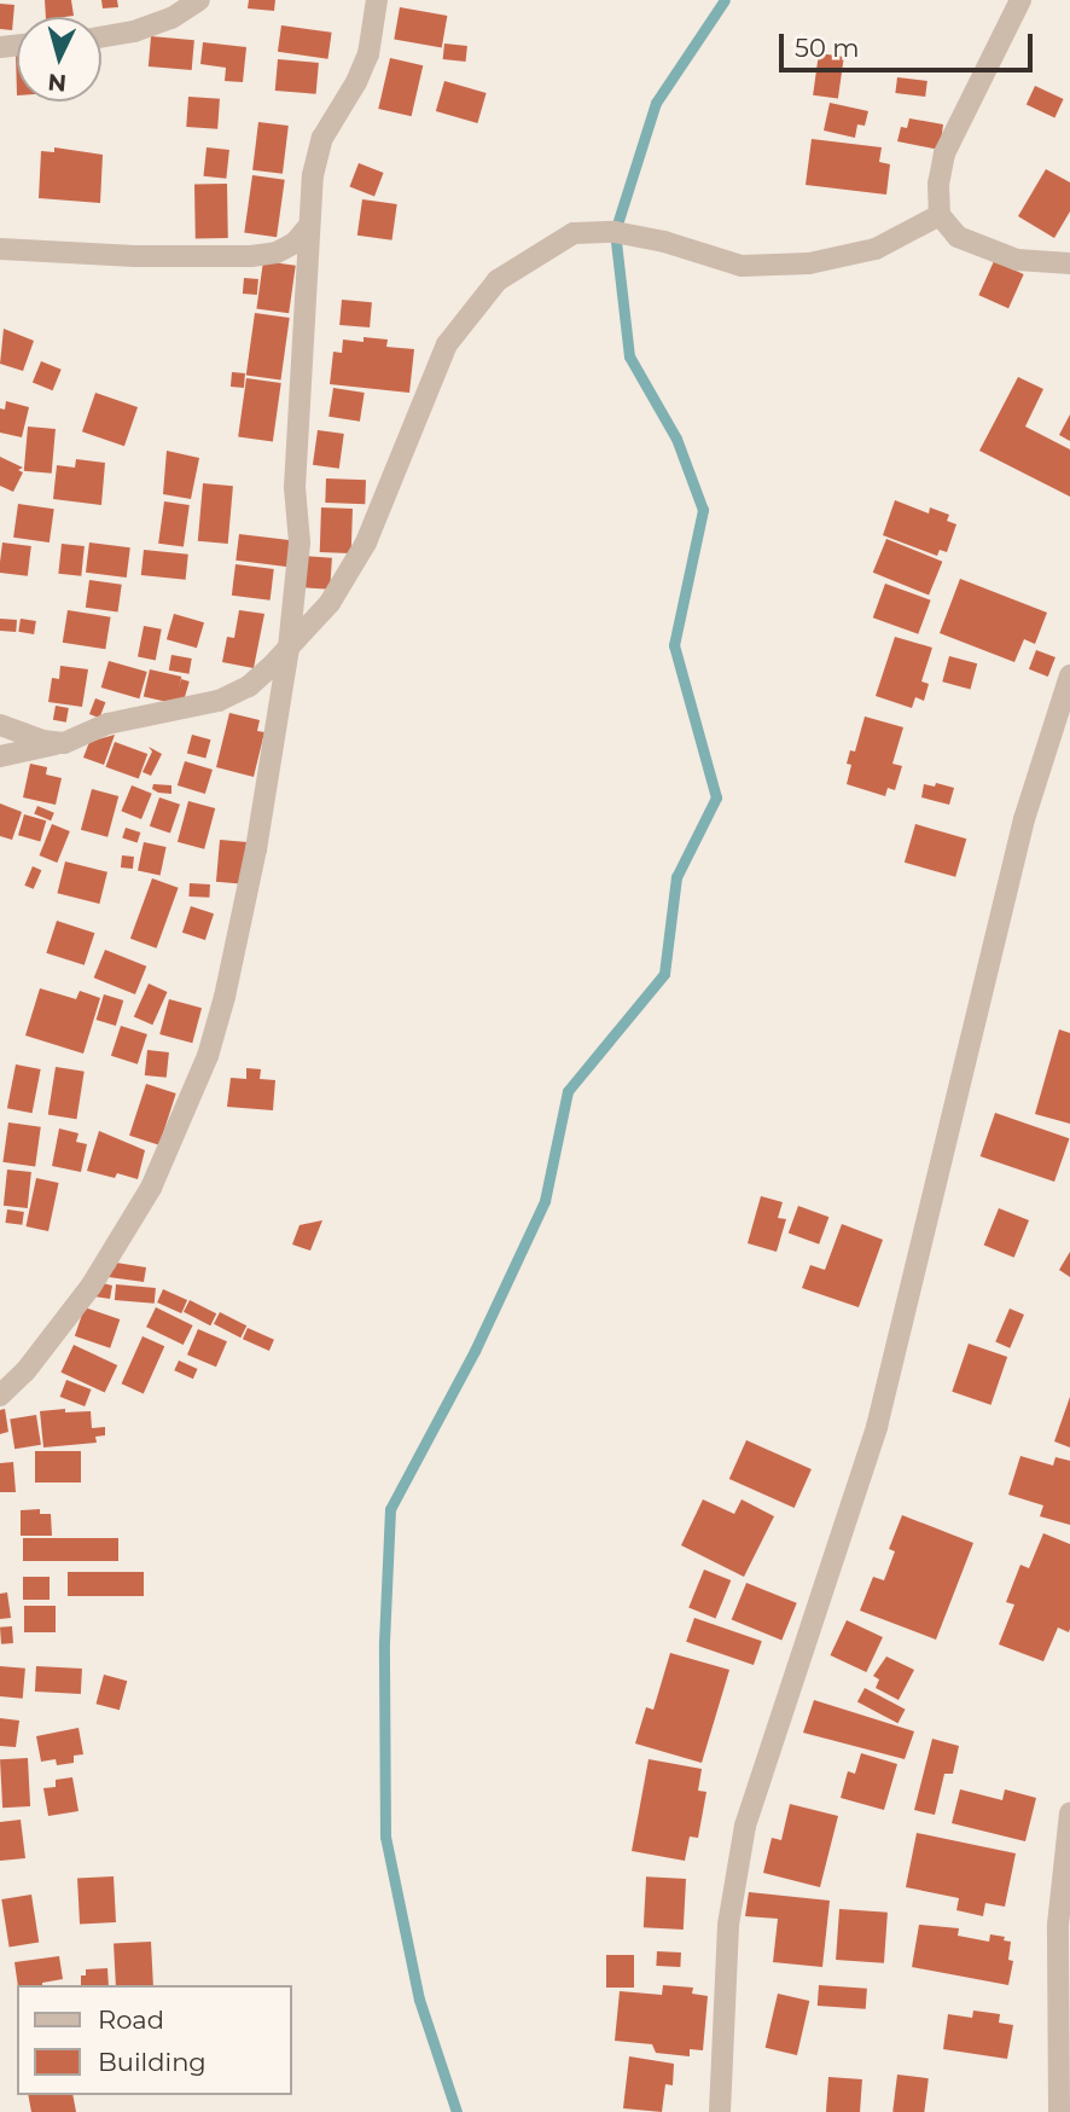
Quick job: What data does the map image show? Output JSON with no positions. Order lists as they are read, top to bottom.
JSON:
{
  "legend": ["Road", "Building"],
  "scale_bar": "50 m",
  "north": "bottom"
}
